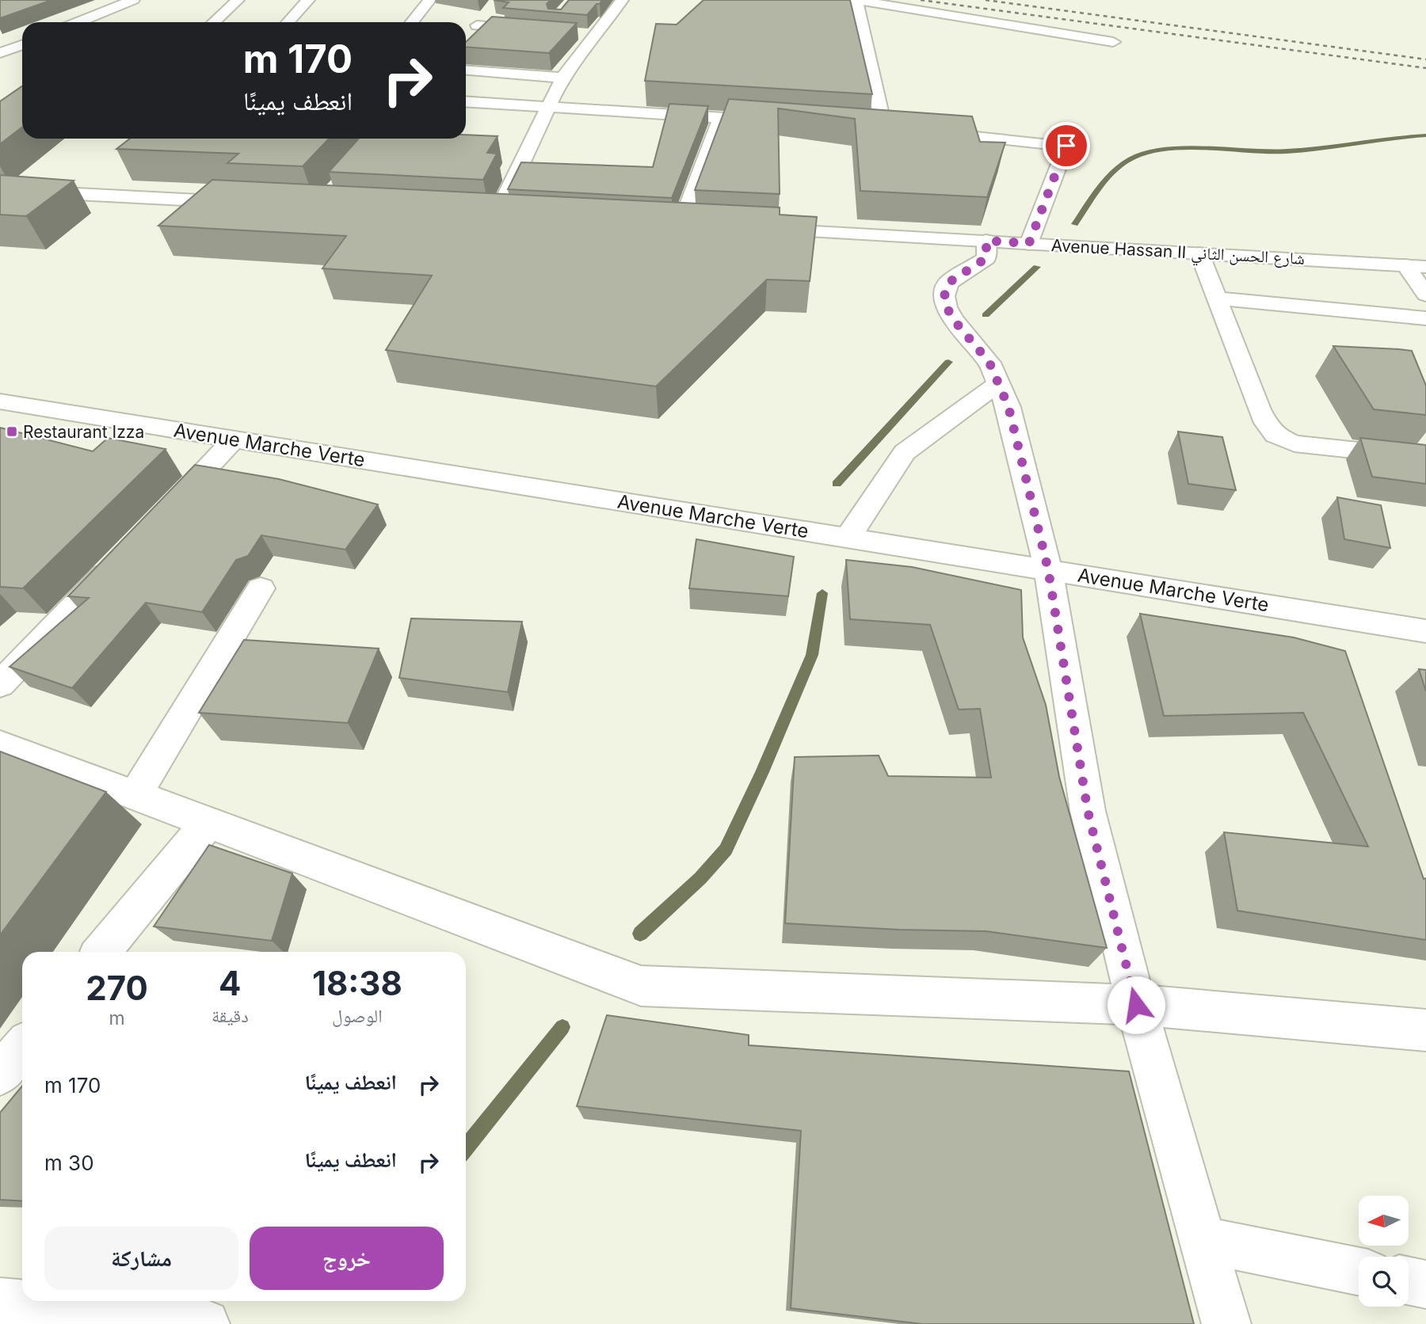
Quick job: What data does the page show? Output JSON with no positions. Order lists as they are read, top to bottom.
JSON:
{
  "streets": {
    "street": ["Avenue Hassan II شارع الحسن الثاني", "Avenue Marche Verte"]
  },
  "places": {
    "transit": ["Restaurant Izza"]
  },
  "north": "left",
  "page": {
    "turn": ["170 m", "انعطف يمينًا"],
    "eta": [
      "18:38",
      "الوصول",
      "4",
      "دقيقة",
      "270",
      "m"
    ],
    "list": [
      {
        "name": "انعطف يمينًا",
        "value": "170 m"
      },
      {
        "name": "انعطف يمينًا",
        "value": "30 m"
      }
    ],
    "buttons": ["خروج", "مشاركة"]
  }
}
